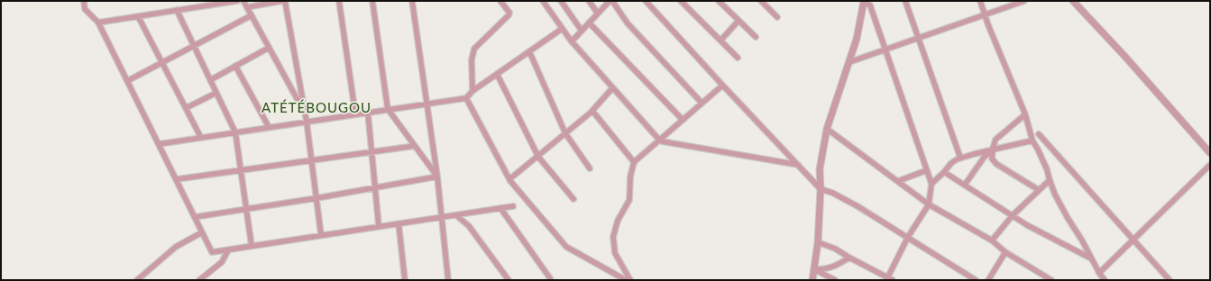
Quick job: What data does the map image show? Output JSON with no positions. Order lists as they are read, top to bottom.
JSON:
{
  "districts": ["ATÉTÉBOUGOU"]
}
